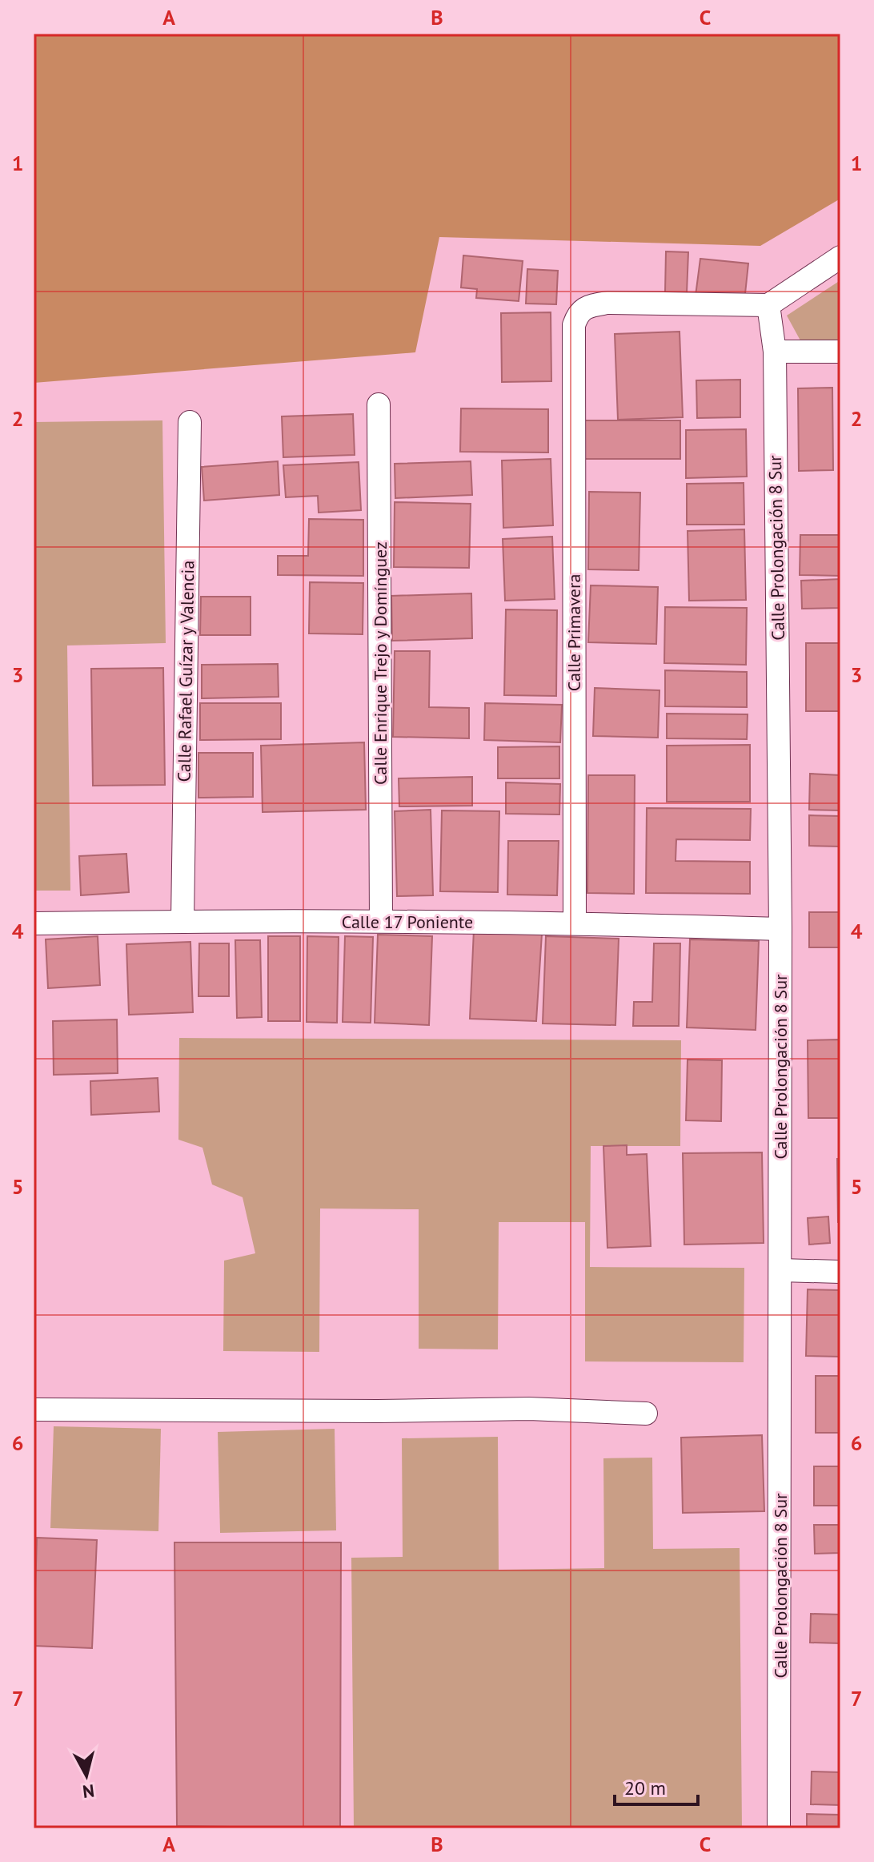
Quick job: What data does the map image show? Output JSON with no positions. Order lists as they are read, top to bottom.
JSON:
{
  "streets": {
    "street": [
      "Calle Prolongación 8 Sur",
      "Calle Primavera",
      "Calle Enrique Trejo y Domínguez",
      "Calle Rafael Guízar y Valencia",
      "Calle 17 Poniente"
    ]
  },
  "crossings": [
    ["Calle Prolongación 8 Sur", "Calle Primavera"],
    ["Calle Prolongación 8 Sur", "Calle 17 Poniente"],
    ["Calle Primavera", "Calle 17 Poniente"],
    ["Calle Enrique Trejo y Domínguez", "Calle 17 Poniente"],
    ["Calle Rafael Guízar y Valencia", "Calle 17 Poniente"]
  ],
  "scale_bar": "20 m",
  "north": "bottom",
  "grid": {
    "columns": ["A", "B", "C"],
    "rows": [
      "1",
      "2",
      "3",
      "4",
      "5",
      "6",
      "7"
    ]
  }
}
